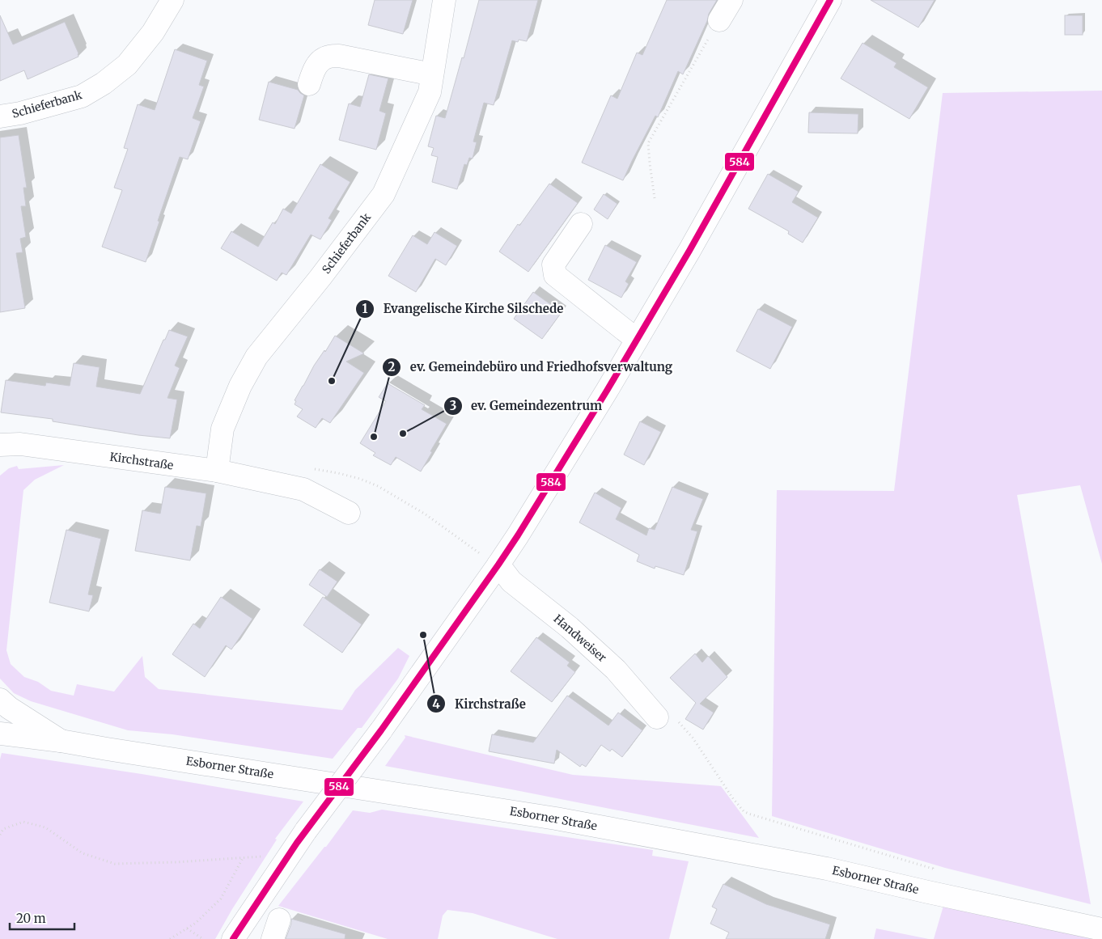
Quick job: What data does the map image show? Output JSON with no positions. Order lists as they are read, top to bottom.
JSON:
{
  "streets": {
    "main road": [
      "Schieferbank",
      "Kirchstraße",
      "Handweiser",
      "Esborner Straße"
    ]
  },
  "crossings": [
    ["Schieferbank", "Kirchstraße"]
  ],
  "places": [
    "Evangelische Kirche Silschede",
    "ev. Gemeindezentrum",
    "ev. Gemeindebüro und Friedhofsverwaltung",
    "Kirchstraße"
  ],
  "lines": ["transit line 584"],
  "scale_bar": "20 m"
}
